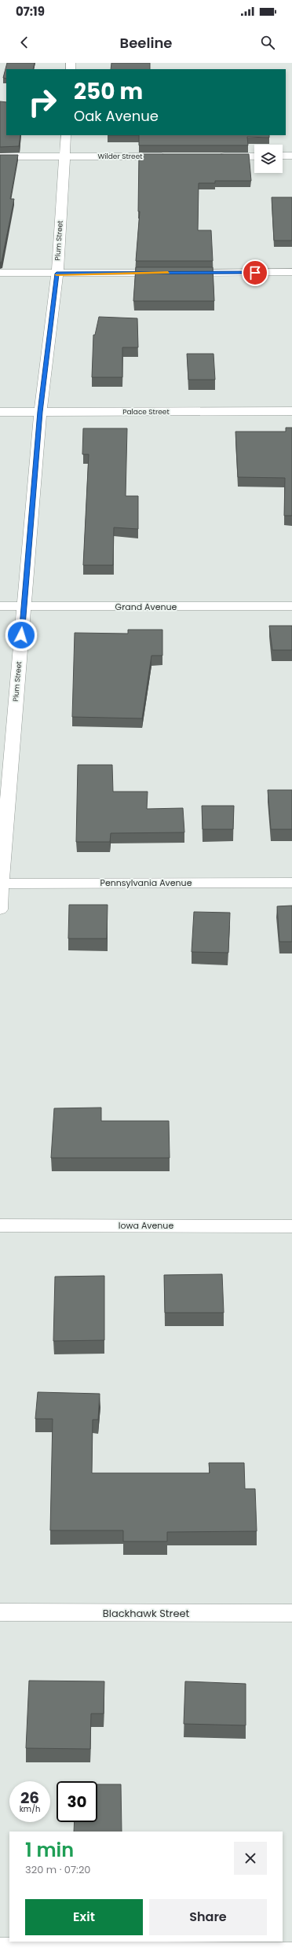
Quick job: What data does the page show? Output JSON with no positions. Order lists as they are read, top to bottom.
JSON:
{
  "streets": {
    "street": [
      "Wilder Street",
      "Plum Street",
      "Palace Street",
      "Grand Avenue",
      "Pennsylvania Avenue",
      "Iowa Avenue",
      "Blackhawk Street"
    ]
  },
  "crossings": [
    ["Wilder Street", "Plum Street"],
    ["Plum Street", "Palace Street"],
    ["Plum Street", "Grand Avenue"],
    ["Plum Street", "Pennsylvania Avenue"]
  ],
  "page": {
    "status": "07:19",
    "header": "Beeline",
    "turn": ["250 m", "Oak Avenue"],
    "speed": "26 km/h",
    "limit": "30",
    "heading": ["1 min", "320 m · 07:20"],
    "buttons": ["Exit", "Share"]
  }
}
